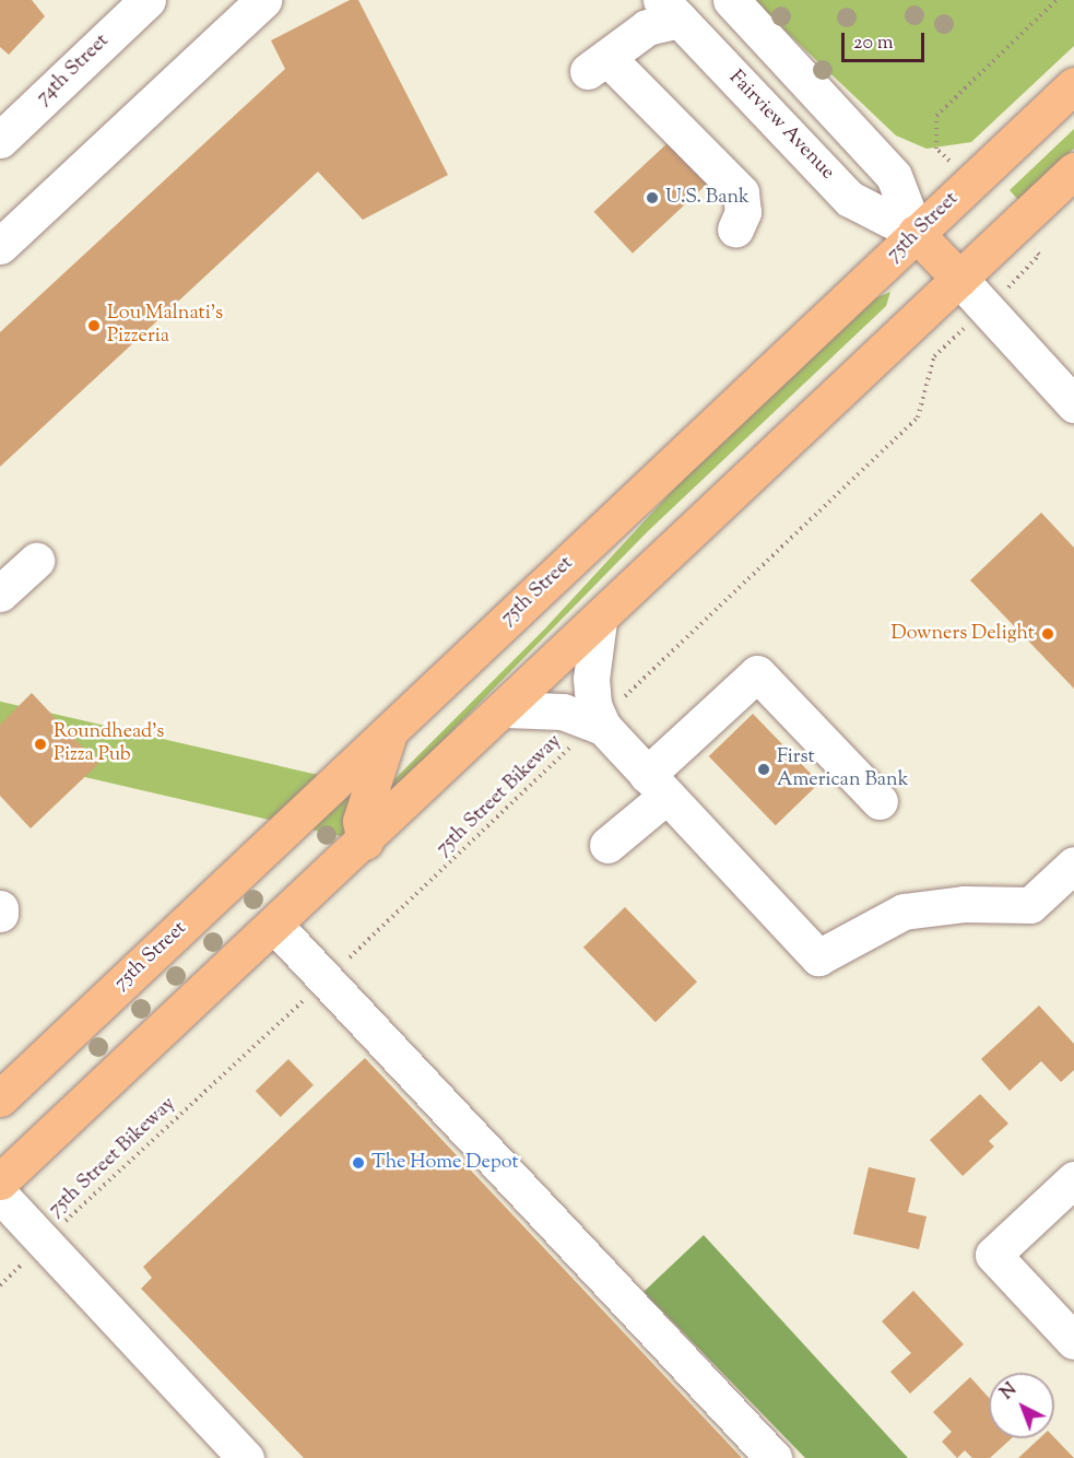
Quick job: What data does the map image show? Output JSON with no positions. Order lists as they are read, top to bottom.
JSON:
{
  "streets": {
    "main road": ["Fairview Avenue", "75th Street"],
    "street": ["74th Street"],
    "path": ["75th Street Bikeway"]
  },
  "crossings": [
    ["Fairview Avenue", "75th Street"],
    ["Fairview Avenue", "75th Street Bikeway"]
  ],
  "places": [
    "U.S. Bank",
    "Lou Malnati's Pizzeria",
    "Downers Delight",
    "Roundhead's Pizza Pub",
    "First American Bank",
    "The Home Depot"
  ],
  "scale_bar": "20 m",
  "north": "top left"
}
